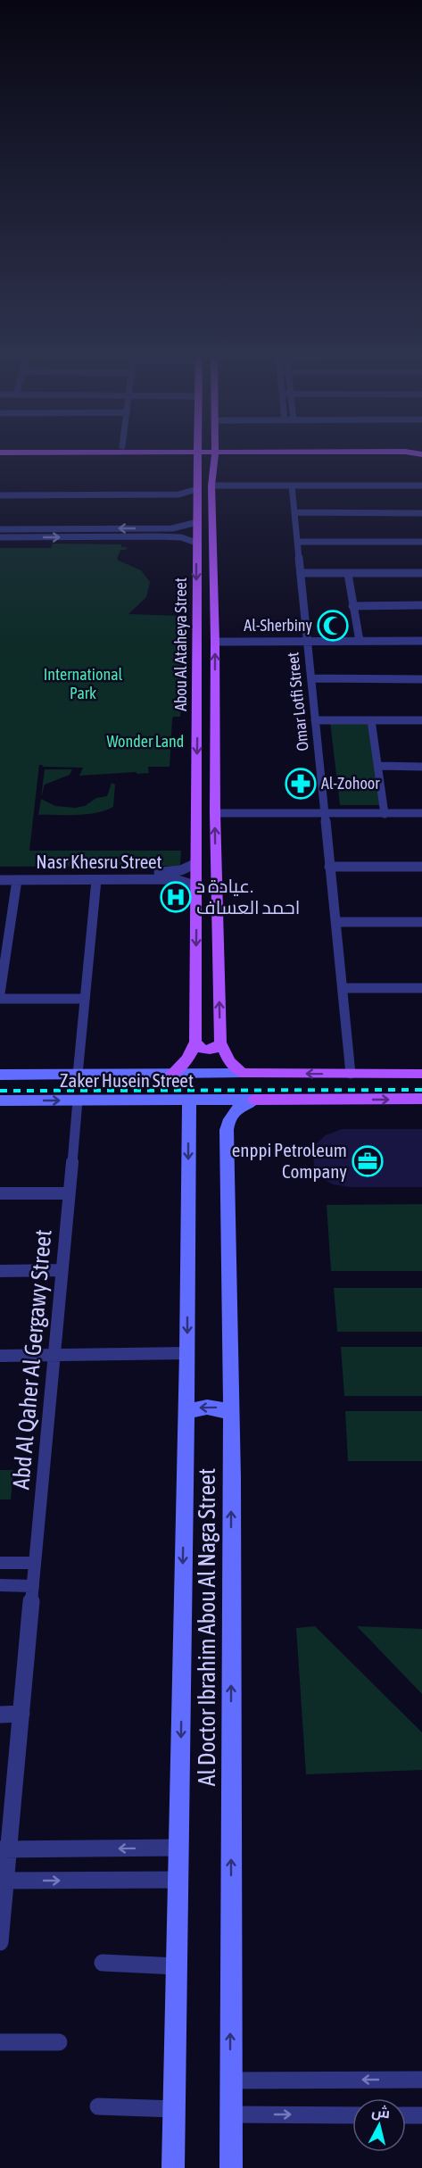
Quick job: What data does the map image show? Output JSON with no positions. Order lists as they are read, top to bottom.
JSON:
{
  "streets": {
    "main road": ["Abou Al Ataheya Street", "Zaker Husein Street", "Al Doctor Ibrahim Abou Al Naga Street"],
    "street": ["Omar Lotfi Street", "Nasr Khesru Street", "Abd Al Qaher Al Gergawy Street"]
  },
  "crossings": [
    ["Abou Al Ataheya Street", "Nasr Khesru Street"],
    ["Abou Al Ataheya Street", "Zaker Husein Street"],
    ["Zaker Husein Street", "Abd Al Qaher Al Gergawy Street"],
    ["Zaker Husein Street", "Al Doctor Ibrahim Abou Al Naga Street"]
  ],
  "parks": ["International Park", "Wonder Land"],
  "places": {
    "mosque": ["Al-Sherbiny"],
    "pharmacy": ["Al-Zohoor"],
    "hospital": ["عيادة د. احمد العساف"],
    "office": ["enppi Petroleum Company"]
  },
  "north": "top"
}
